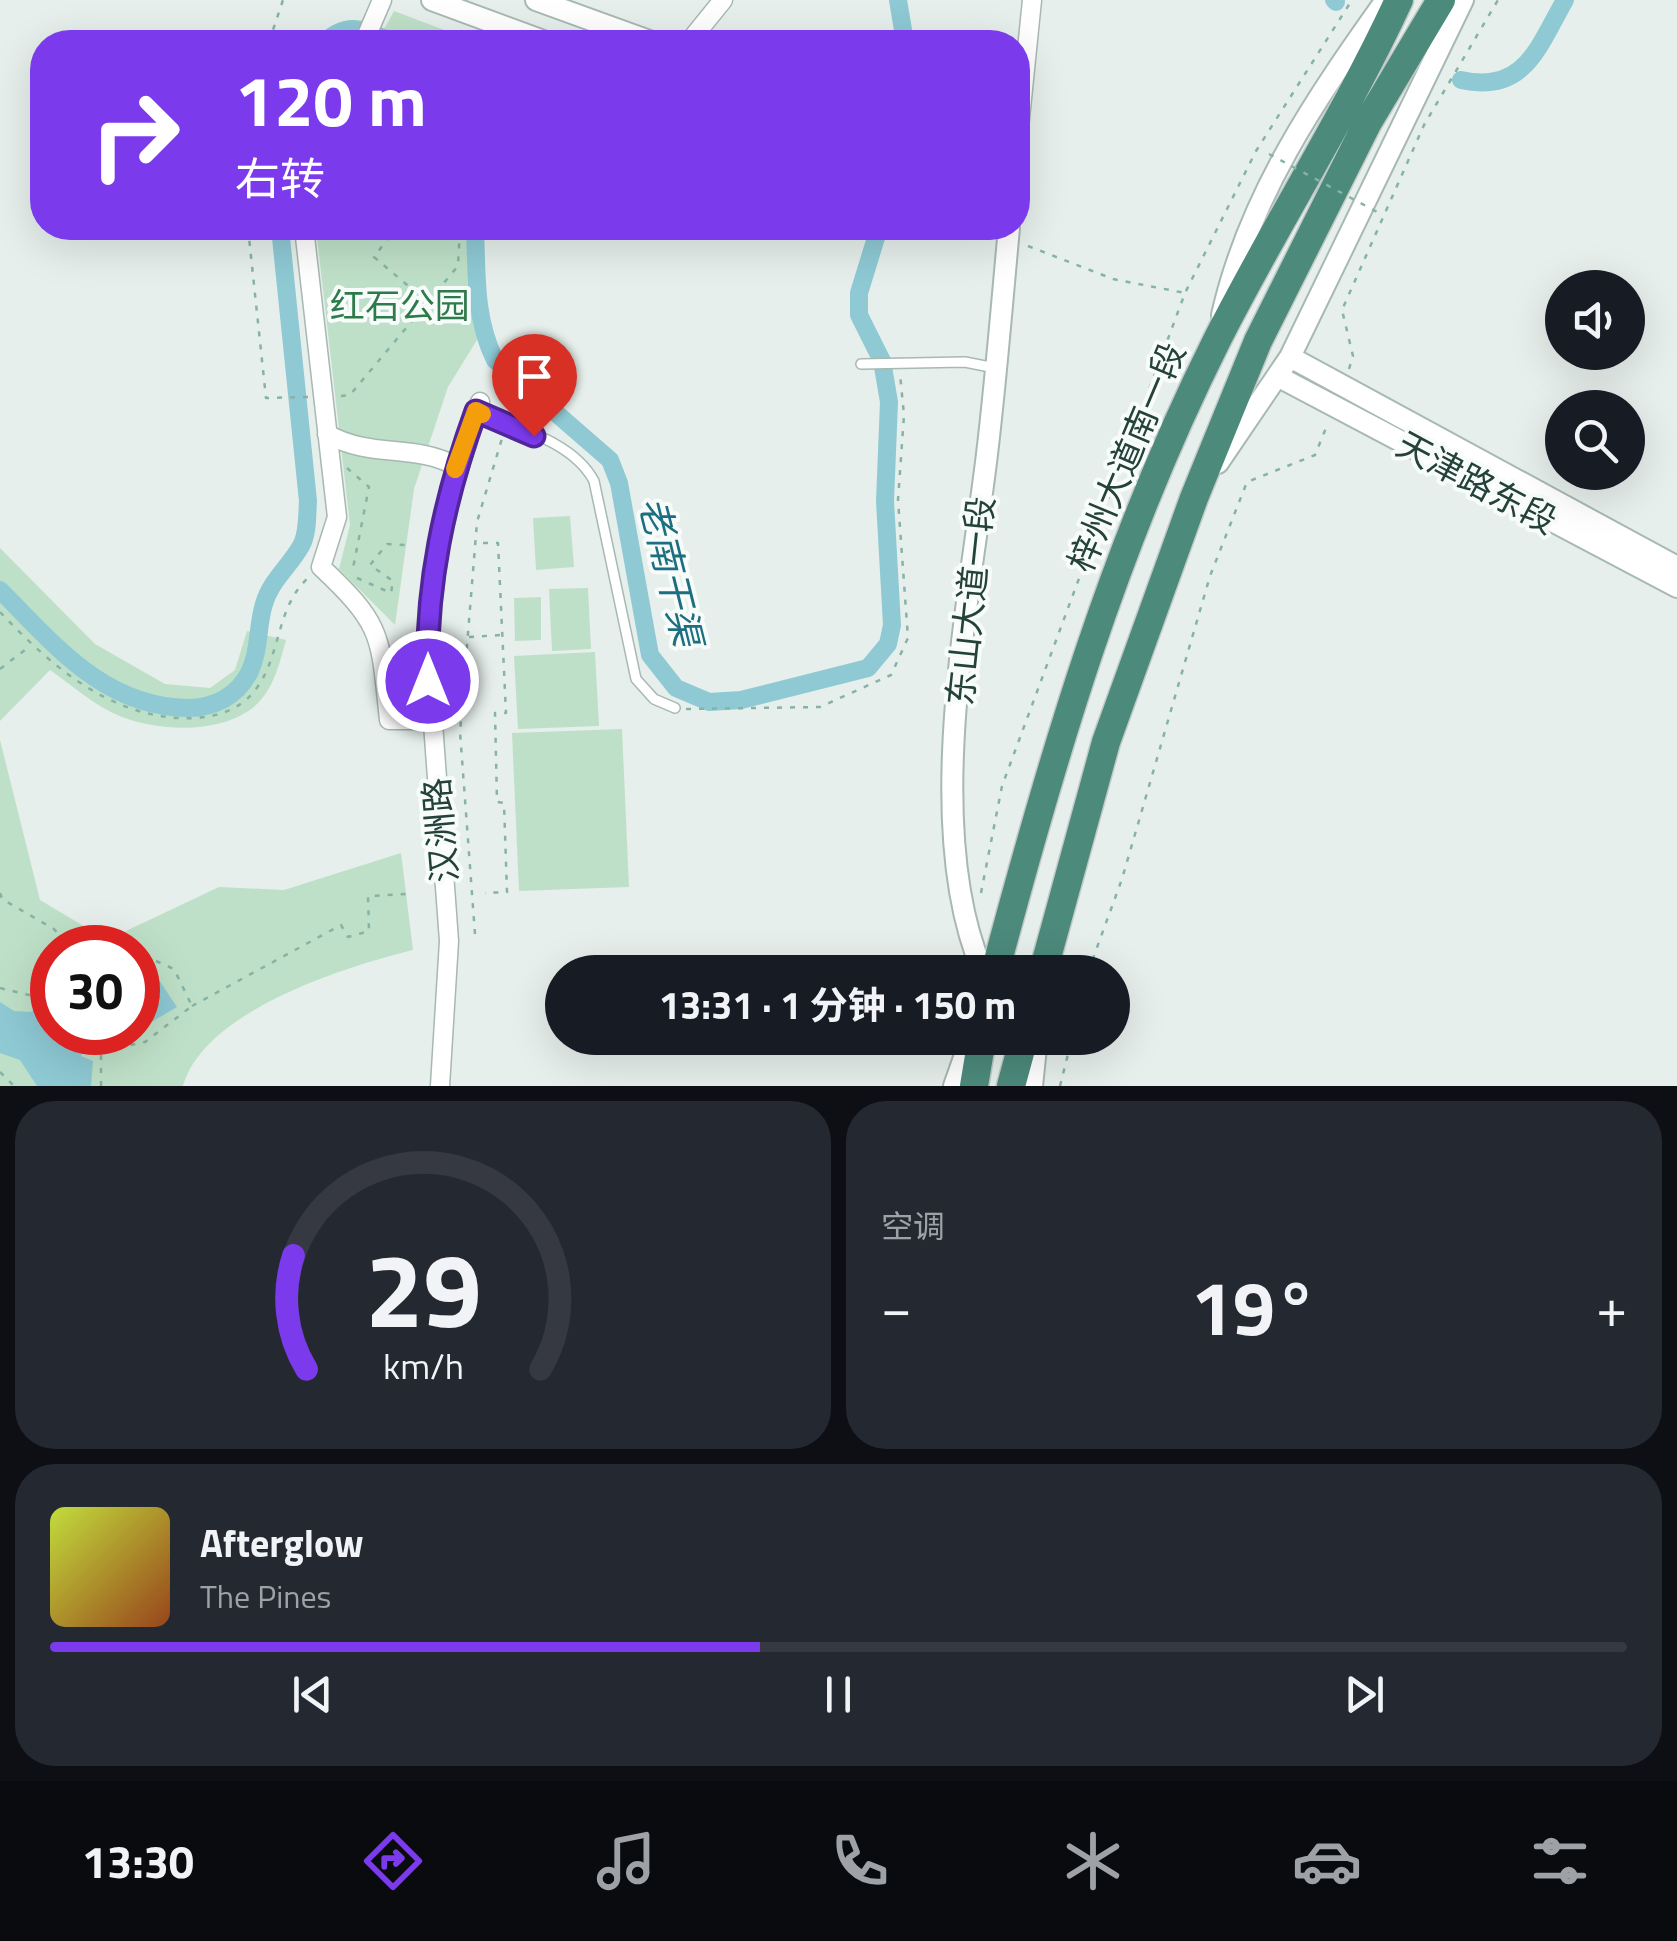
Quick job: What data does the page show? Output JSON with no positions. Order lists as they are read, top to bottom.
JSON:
{
  "streets": {
    "highway": ["梓州大道南一段"],
    "street": ["天津路东段", "东山大道一段", "汉洲路"]
  },
  "water": ["老南干渠"],
  "parks": ["红石公园"],
  "page": {
    "turn": ["120 m", "右转"],
    "limit": "30",
    "trip": "13:31 · 1 分钟 · 150 m",
    "tile": "空调",
    "heat": ["−", "19°", "+"],
    "song": ["Afterglow", "The Pines"],
    "tabs": "13:30",
    "gauge": ["29", "km/h"]
  }
}
